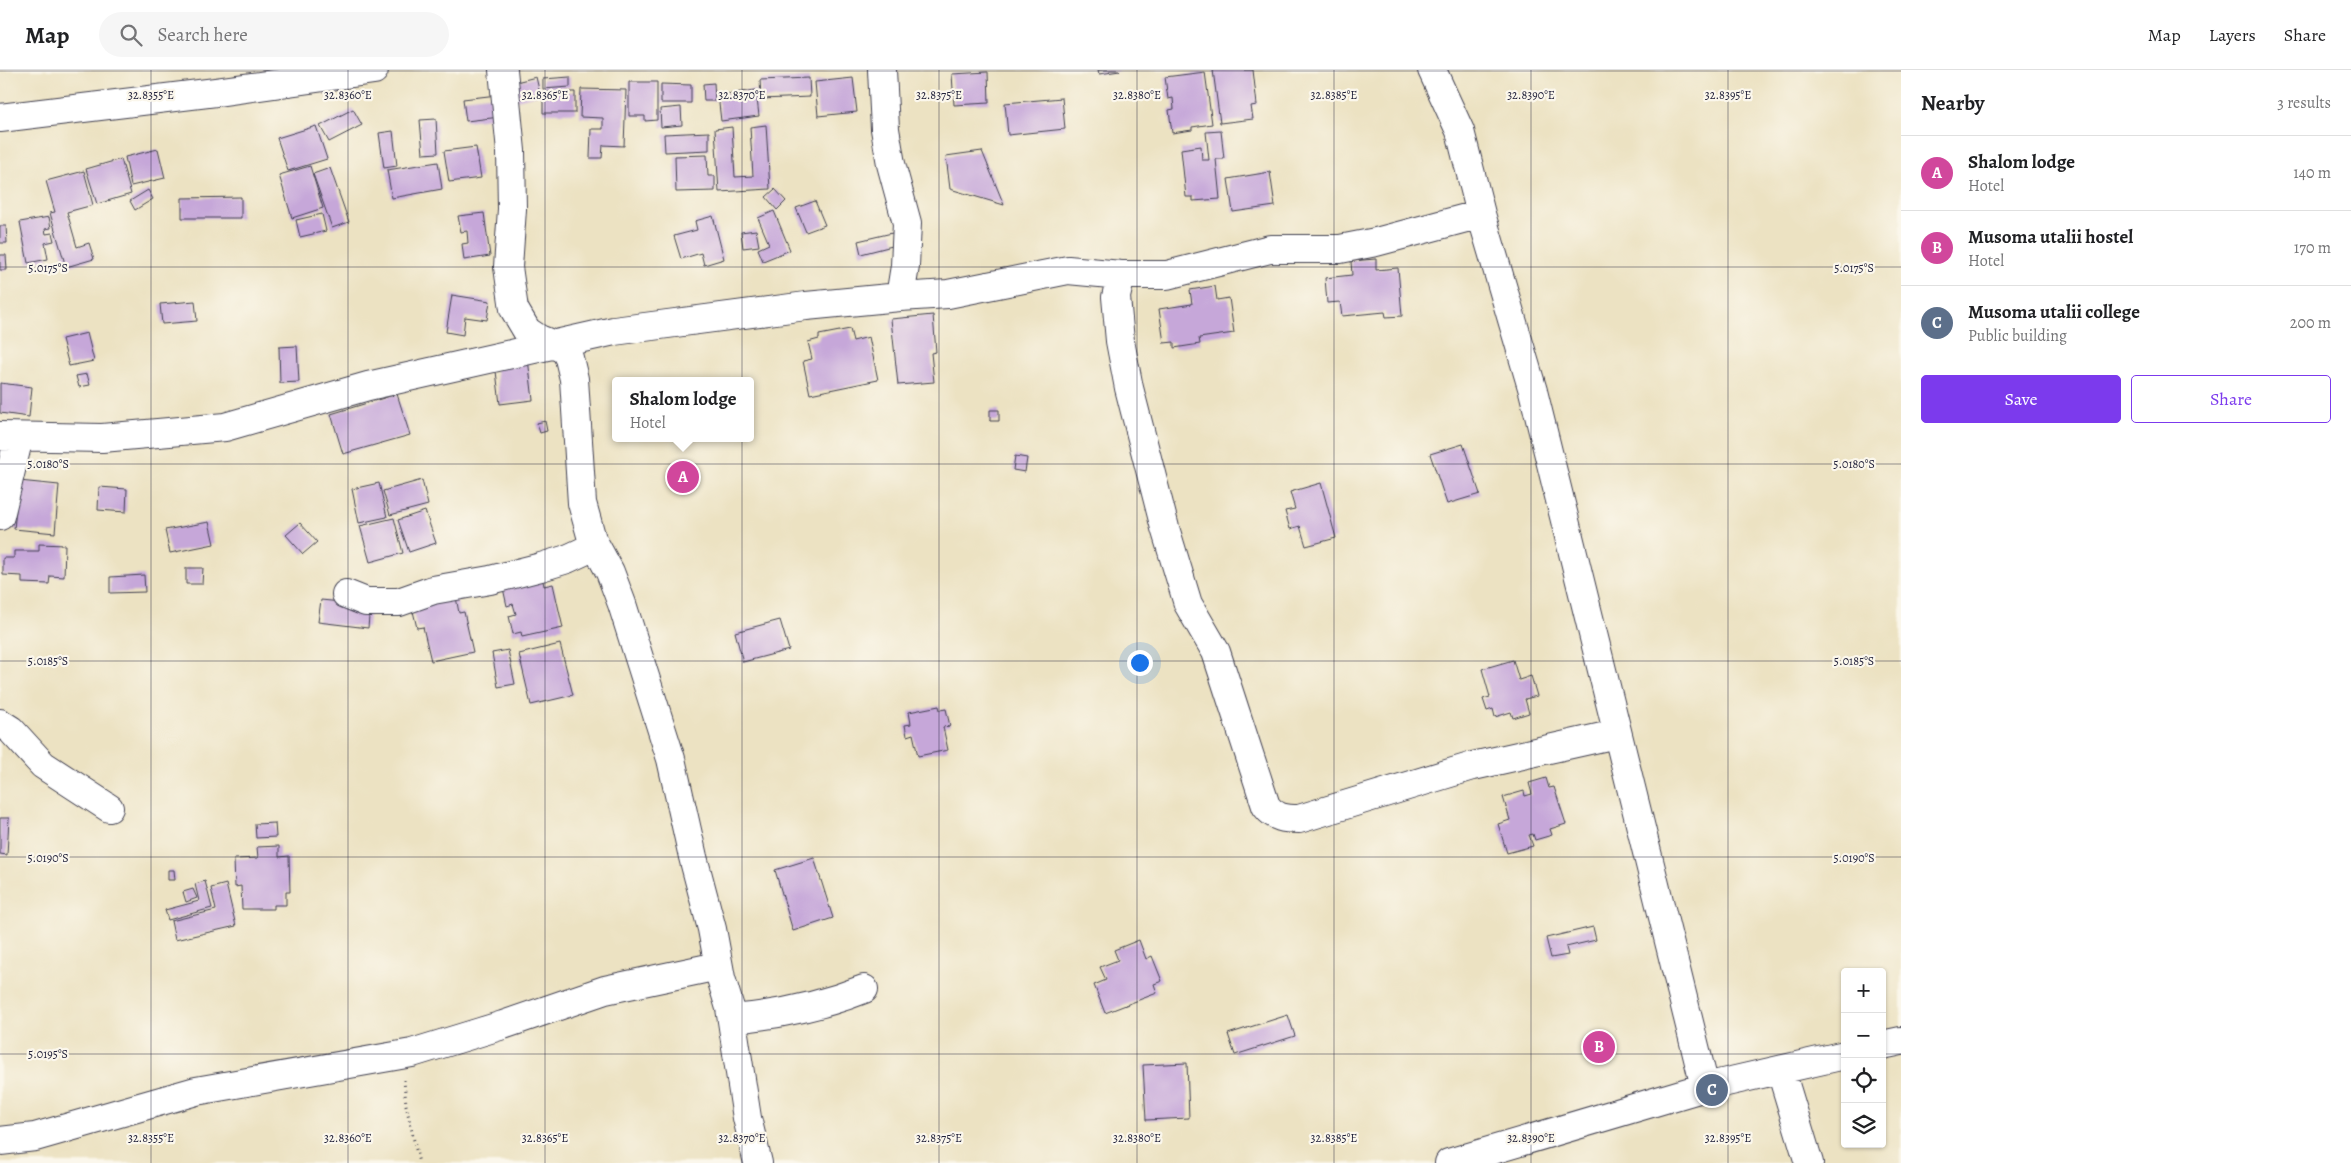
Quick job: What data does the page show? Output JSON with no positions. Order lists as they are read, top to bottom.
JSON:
{
  "page": {
    "header": "Map",
    "search": "Search here",
    "nav": ["Map", "Layers", "Share"],
    "heading": ["Nearby", "3 results"],
    "list": [
      {
        "mark": "A",
        "name": "Shalom lodge",
        "note": "Hotel",
        "value": "140 m"
      },
      {
        "mark": "B",
        "name": "Musoma utalii hostel",
        "note": "Hotel",
        "value": "170 m"
      },
      {
        "mark": "C",
        "name": "Musoma utalii college",
        "note": "Public building",
        "value": "200 m"
      }
    ],
    "buttons": ["Save", "Share"],
    "popup": ["Shalom lodge", "Hotel"],
    "pins": ["A", "B", "C"],
    "map_buttons": ["+", "−"]
  },
  "coordinates": [
    "32.8355°E",
    "32.8360°E",
    "32.8365°E",
    "32.8370°E",
    "32.8375°E",
    "32.8380°E",
    "32.8385°E",
    "32.8390°E",
    "32.8395°E",
    "5.0175°S",
    "5.0180°S",
    "5.0185°S",
    "5.0190°S",
    "5.0195°S"
  ]
}
